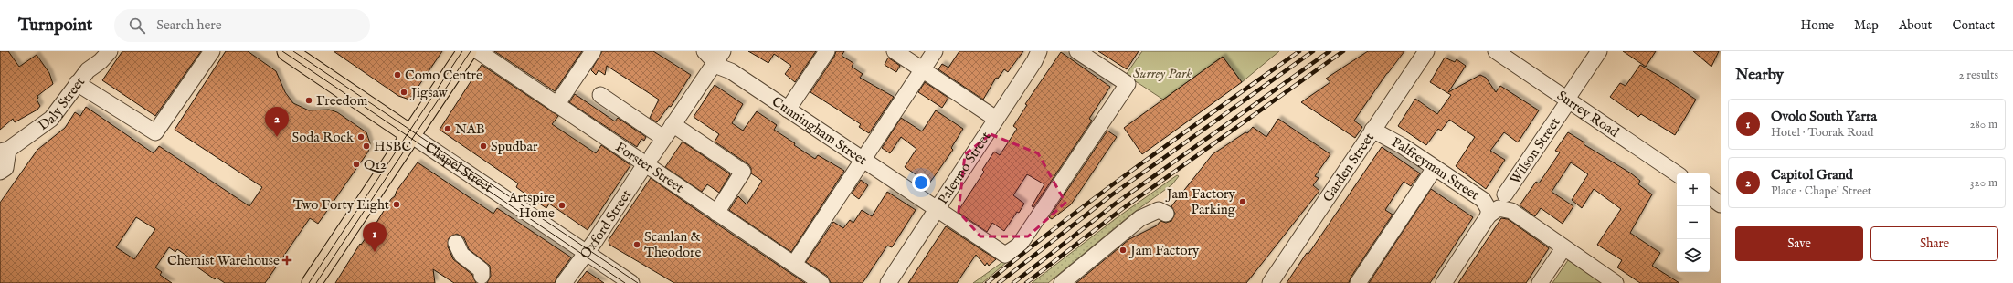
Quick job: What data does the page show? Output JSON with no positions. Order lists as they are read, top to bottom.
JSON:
{
  "streets": {
    "main road": ["Chapel Street"],
    "street": [
      "Daly Street",
      "Surrey Road",
      "Cunningham Street",
      "Wilson Street",
      "Palermo Street",
      "Garden Street",
      "Forster Street",
      "Palfreyman Street",
      "Oxford Street"
    ]
  },
  "crossings": [
    ["Surrey Road", "Wilson Street"],
    ["Cunningham Street", "Palermo Street"],
    ["Cunningham Street", "Oxford Street"],
    ["Chapel Street", "Oxford Street"],
    ["Garden Street", "Palfreyman Street"],
    ["Forster Street", "Oxford Street"]
  ],
  "parks": ["Surrey Park"],
  "places": {
    "other": [
      "Como Centre",
      "Jigsaw",
      "Freedom",
      "NAB",
      "Soda Rock",
      "HSBC",
      "Spudbar",
      "Q12",
      "Jam Factory Parking",
      "Two Forty Eight",
      "Artspire Home",
      "Scanlan & Theodore",
      "Jam Factory"
    ],
    "health": ["Chemist Warehouse"]
  },
  "page": {
    "header": "Turnpoint",
    "search": "Search here",
    "nav": [
      "Home",
      "Map",
      "About",
      "Contact"
    ],
    "heading": ["Nearby", "2 results"],
    "list": [
      {
        "mark": "1",
        "name": "Ovolo South Yarra",
        "note": "Hotel · Toorak Road",
        "value": "280 m"
      },
      {
        "mark": "2",
        "name": "Capitol Grand",
        "note": "Place · Chapel Street",
        "value": "320 m"
      }
    ],
    "pins": ["2", "1"],
    "map_buttons": ["+", "−"],
    "buttons": ["Save", "Share"]
  }
}
